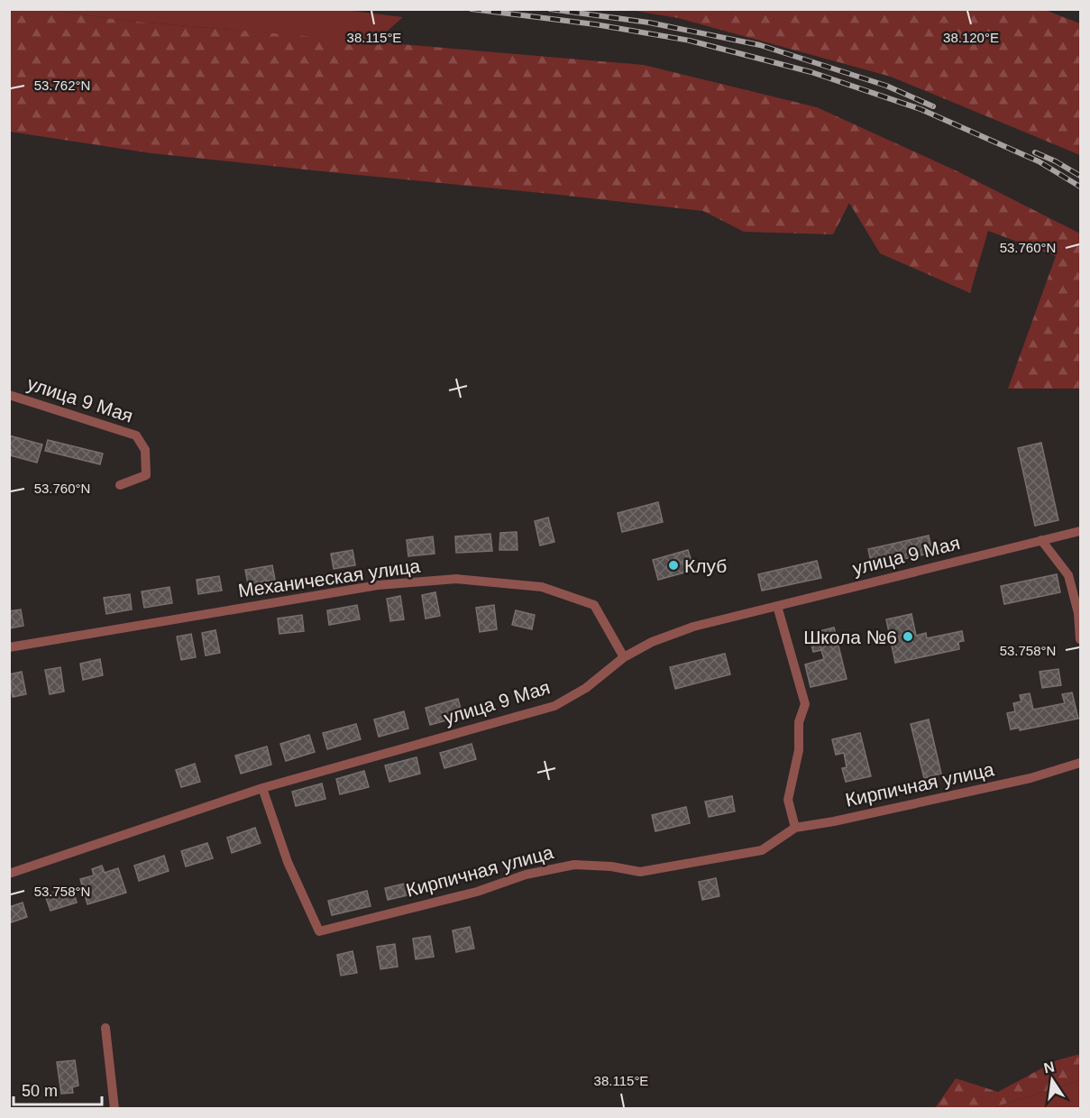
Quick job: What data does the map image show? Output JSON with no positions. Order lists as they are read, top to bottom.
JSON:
{
  "streets": {
    "street": ["улица 9 Мая", "Механическая улица", "Кирпичная улица"]
  },
  "crossings": [
    ["улица 9 Мая", "Механическая улица"],
    ["улица 9 Мая", "Кирпичная улица"]
  ],
  "places": ["Клуб", "Школа №6"],
  "scale_bar": "50 m",
  "north": "top",
  "coordinates": [
    "38.115°E",
    "38.120°E",
    "53.762°N",
    "53.760°N",
    "53.758°N"
  ]
}
